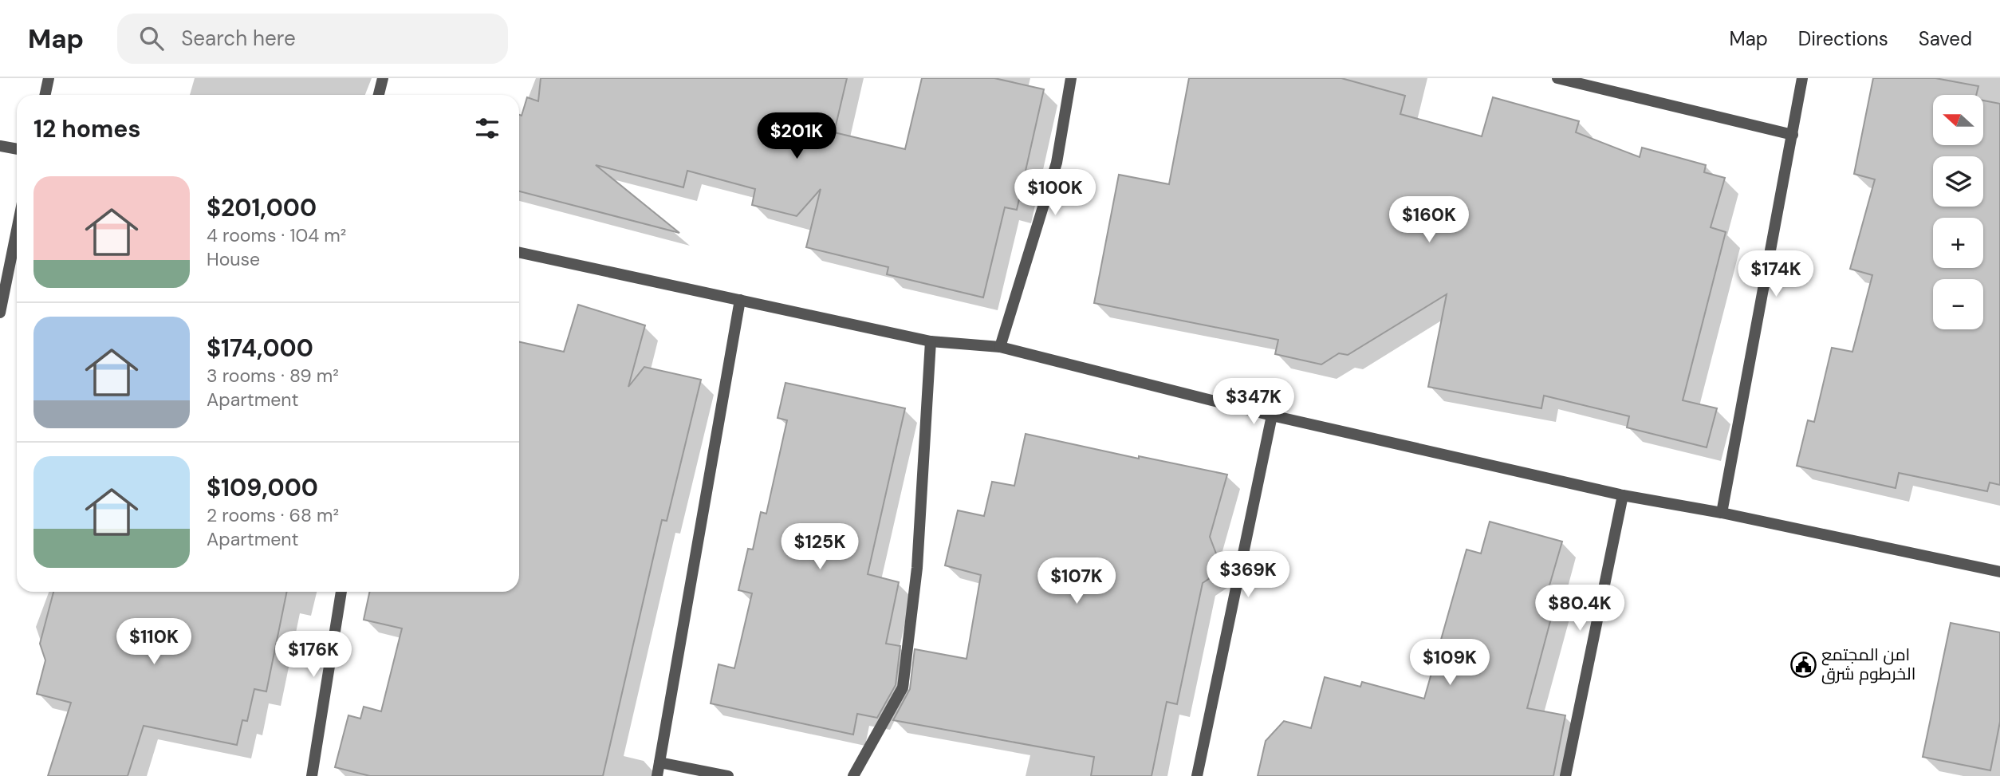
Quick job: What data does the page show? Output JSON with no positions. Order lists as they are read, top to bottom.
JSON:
{
  "places": {
    "public building": ["امن المجتمع الخرطوم شرق"]
  },
  "north": "left",
  "page": {
    "header": "Map",
    "search": "Search here",
    "nav": ["Map", "Directions", "Saved"],
    "map_buttons": ["+", "−"],
    "heading": "12 homes",
    "price": [
      "$201K",
      "$100K",
      "$160K",
      "$174K",
      "$347K",
      "$125K",
      "$369K",
      "$107K",
      "$80.4K",
      "$110K",
      "$176K",
      "$109K"
    ],
    "list": [
      {
        "name": "$201,000",
        "note": "4 rooms · 104 m² · House"
      },
      {
        "name": "$174,000",
        "note": "3 rooms · 89 m² · Apartment"
      },
      {
        "name": "$109,000",
        "note": "2 rooms · 68 m² · Apartment"
      }
    ]
  }
}
